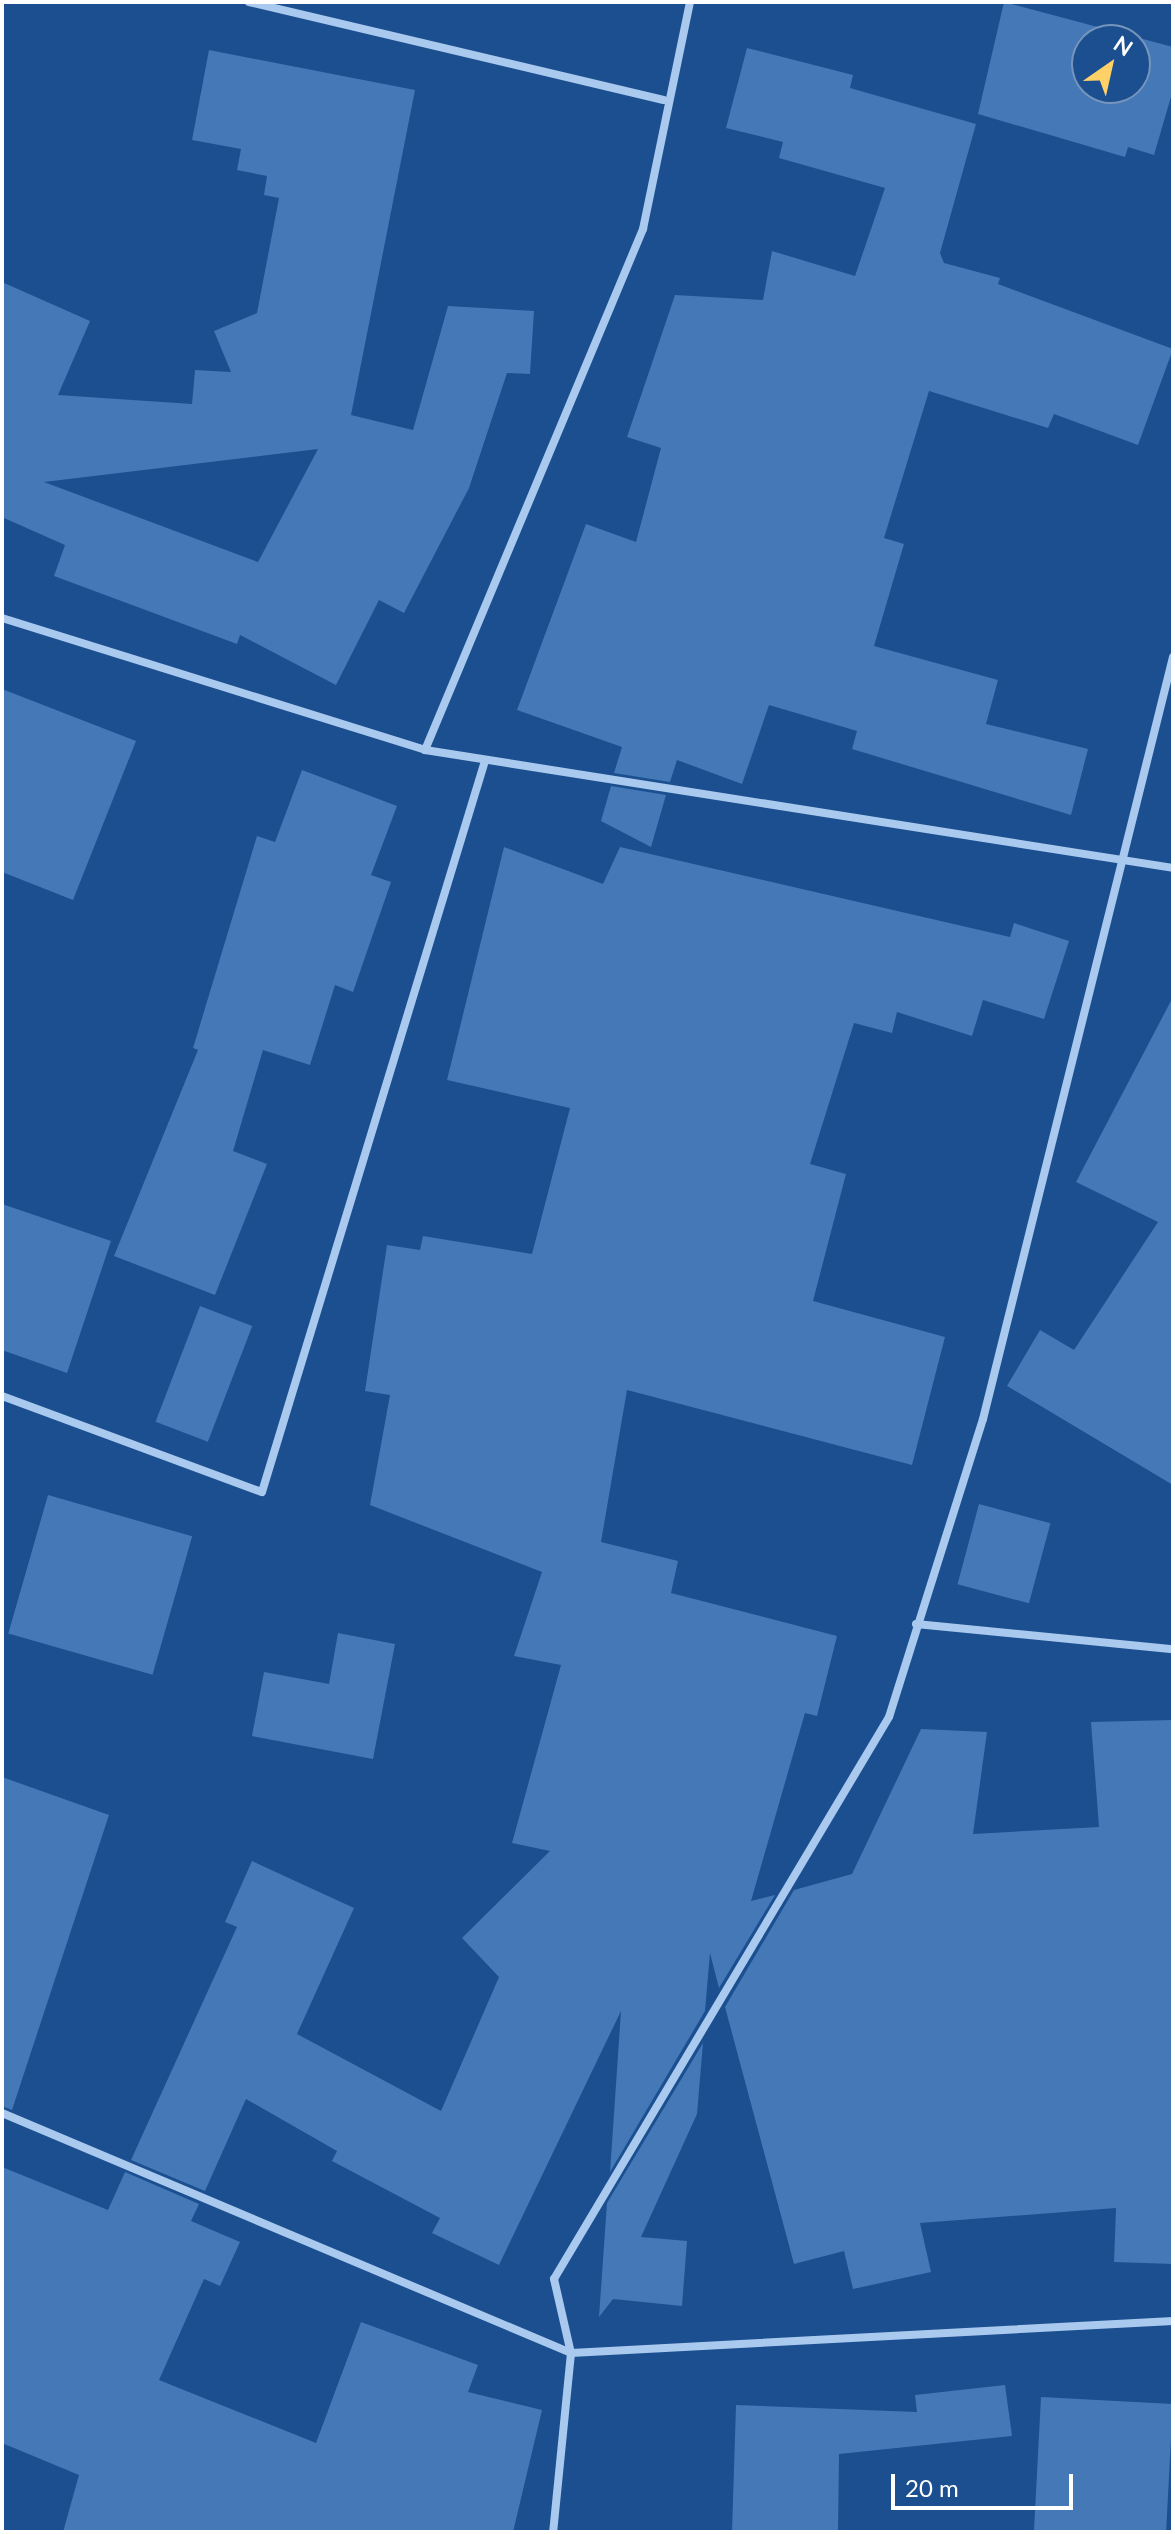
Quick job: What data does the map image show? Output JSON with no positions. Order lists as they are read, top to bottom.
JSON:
{
  "scale_bar": "20 m",
  "north": "top right"
}
